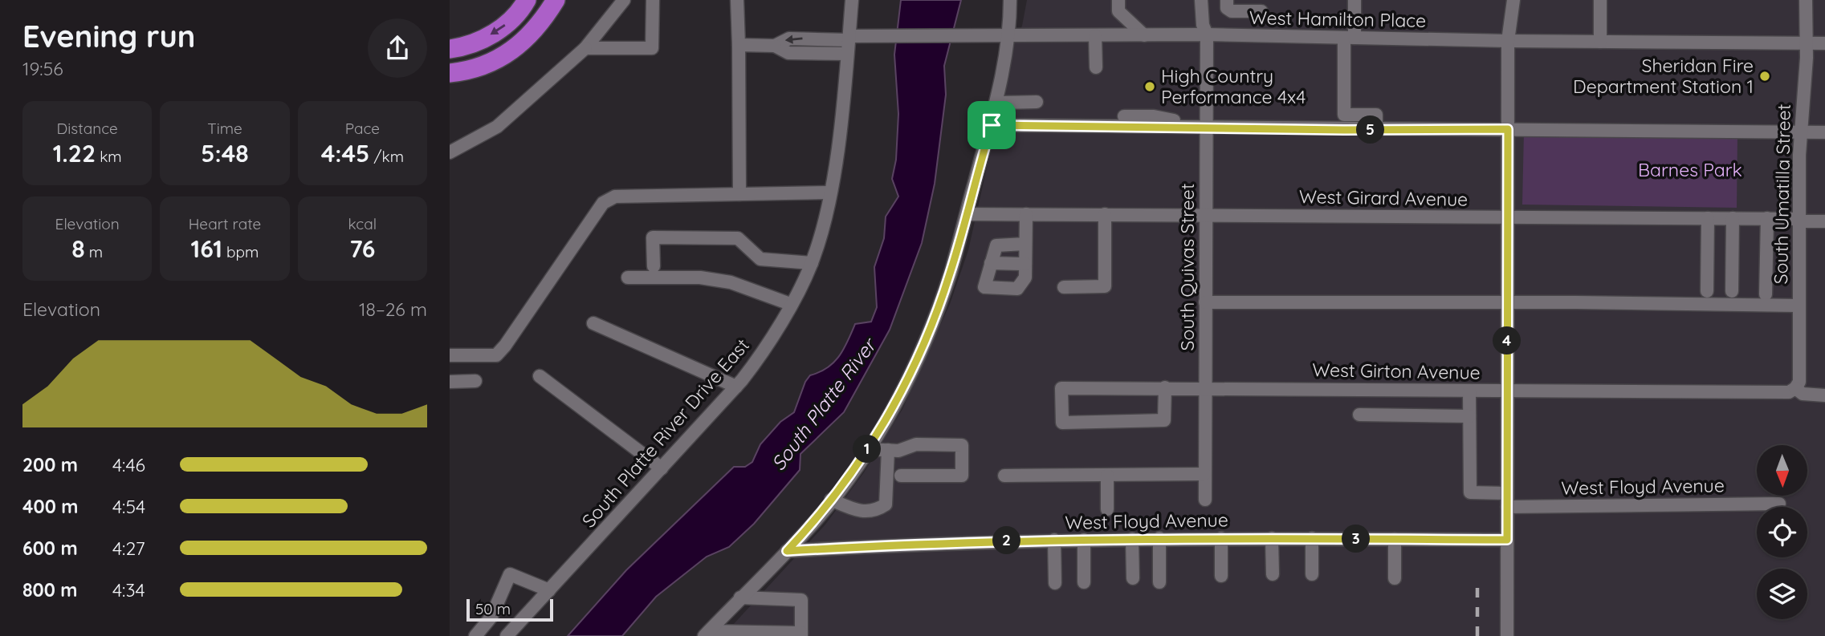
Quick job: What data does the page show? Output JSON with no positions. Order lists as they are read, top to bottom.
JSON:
{
  "streets": {
    "street": [
      "West Hamilton Place",
      "South Umatilla Street",
      "West Girard Avenue",
      "South Quivas Street",
      "West Girton Avenue",
      "South Platte River Drive East",
      "West Floyd Avenue"
    ]
  },
  "crossings": [
    ["West Hamilton Place", "South Umatilla Street"],
    ["West Hamilton Place", "South Quivas Street"],
    ["West Hamilton Place", "South Platte River Drive East"],
    ["South Umatilla Street", "West Girard Avenue"],
    ["South Umatilla Street", "West Girton Avenue"],
    ["West Girard Avenue", "South Quivas Street"],
    ["South Quivas Street", "West Girton Avenue"]
  ],
  "water": ["South Platte River"],
  "parks": ["Barnes Park"],
  "places": ["Sheridan Fire Department Station 1", "High Country Performance 4x4"],
  "scale_bar": "50 m",
  "north": "bottom",
  "page": {
    "heading": ["Evening run", "19:56"],
    "stats": [
      ["Distance", "1.22 km"],
      ["Time", "5:48"],
      ["Pace", "4:45 /km"],
      ["Elevation", "8 m"],
      ["Heart rate", "161 bpm"],
      ["kcal", "76"]
    ],
    "pins": [
      "5",
      "4",
      "1",
      "3",
      "2"
    ],
    "chart": ["Elevation", "18–26 m"],
    "list": [
      {
        "name": "200 m",
        "note": "4:46"
      },
      {
        "name": "400 m",
        "note": "4:54"
      },
      {
        "name": "600 m",
        "note": "4:27"
      },
      {
        "name": "800 m",
        "note": "4:34"
      }
    ],
    "scale": "50 m"
  }
}
